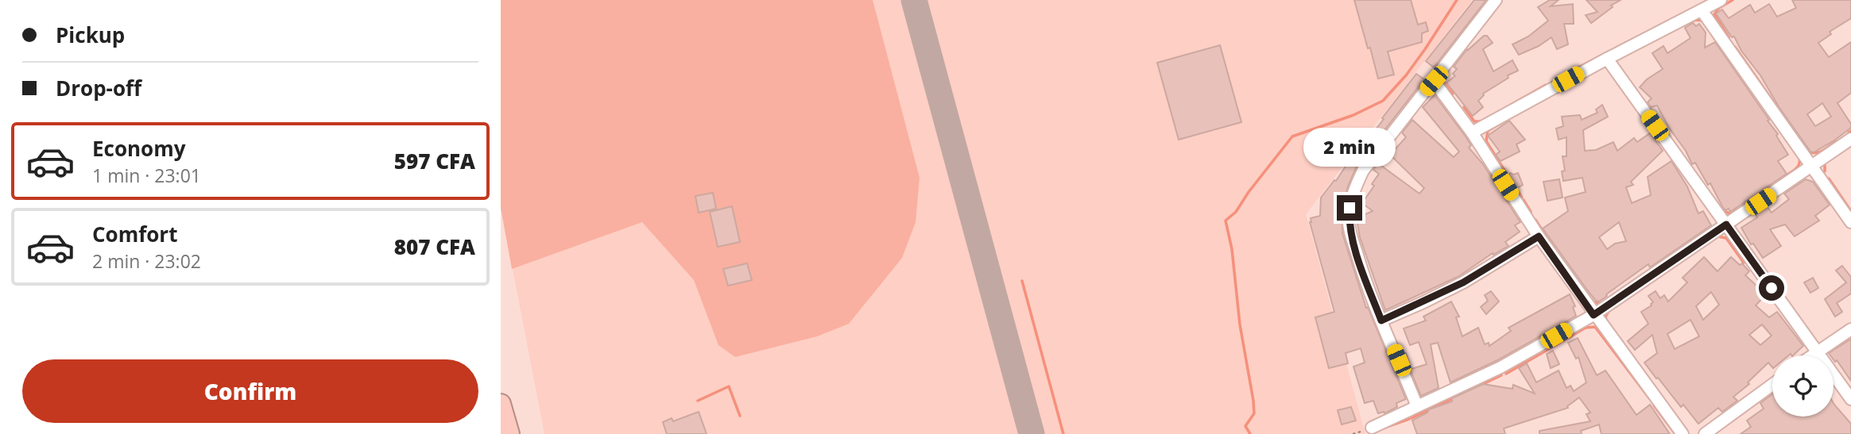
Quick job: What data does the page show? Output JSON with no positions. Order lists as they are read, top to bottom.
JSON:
{
  "page": {
    "banner": ["Pickup", "Drop-off"],
    "list": [
      {
        "name": "Economy",
        "note": "1 min · 23:01",
        "value": "597 CFA"
      },
      {
        "name": "Comfort",
        "note": "2 min · 23:02",
        "value": "807 CFA"
      }
    ],
    "bubble": "2 min",
    "buttons": "Confirm"
  }
}
